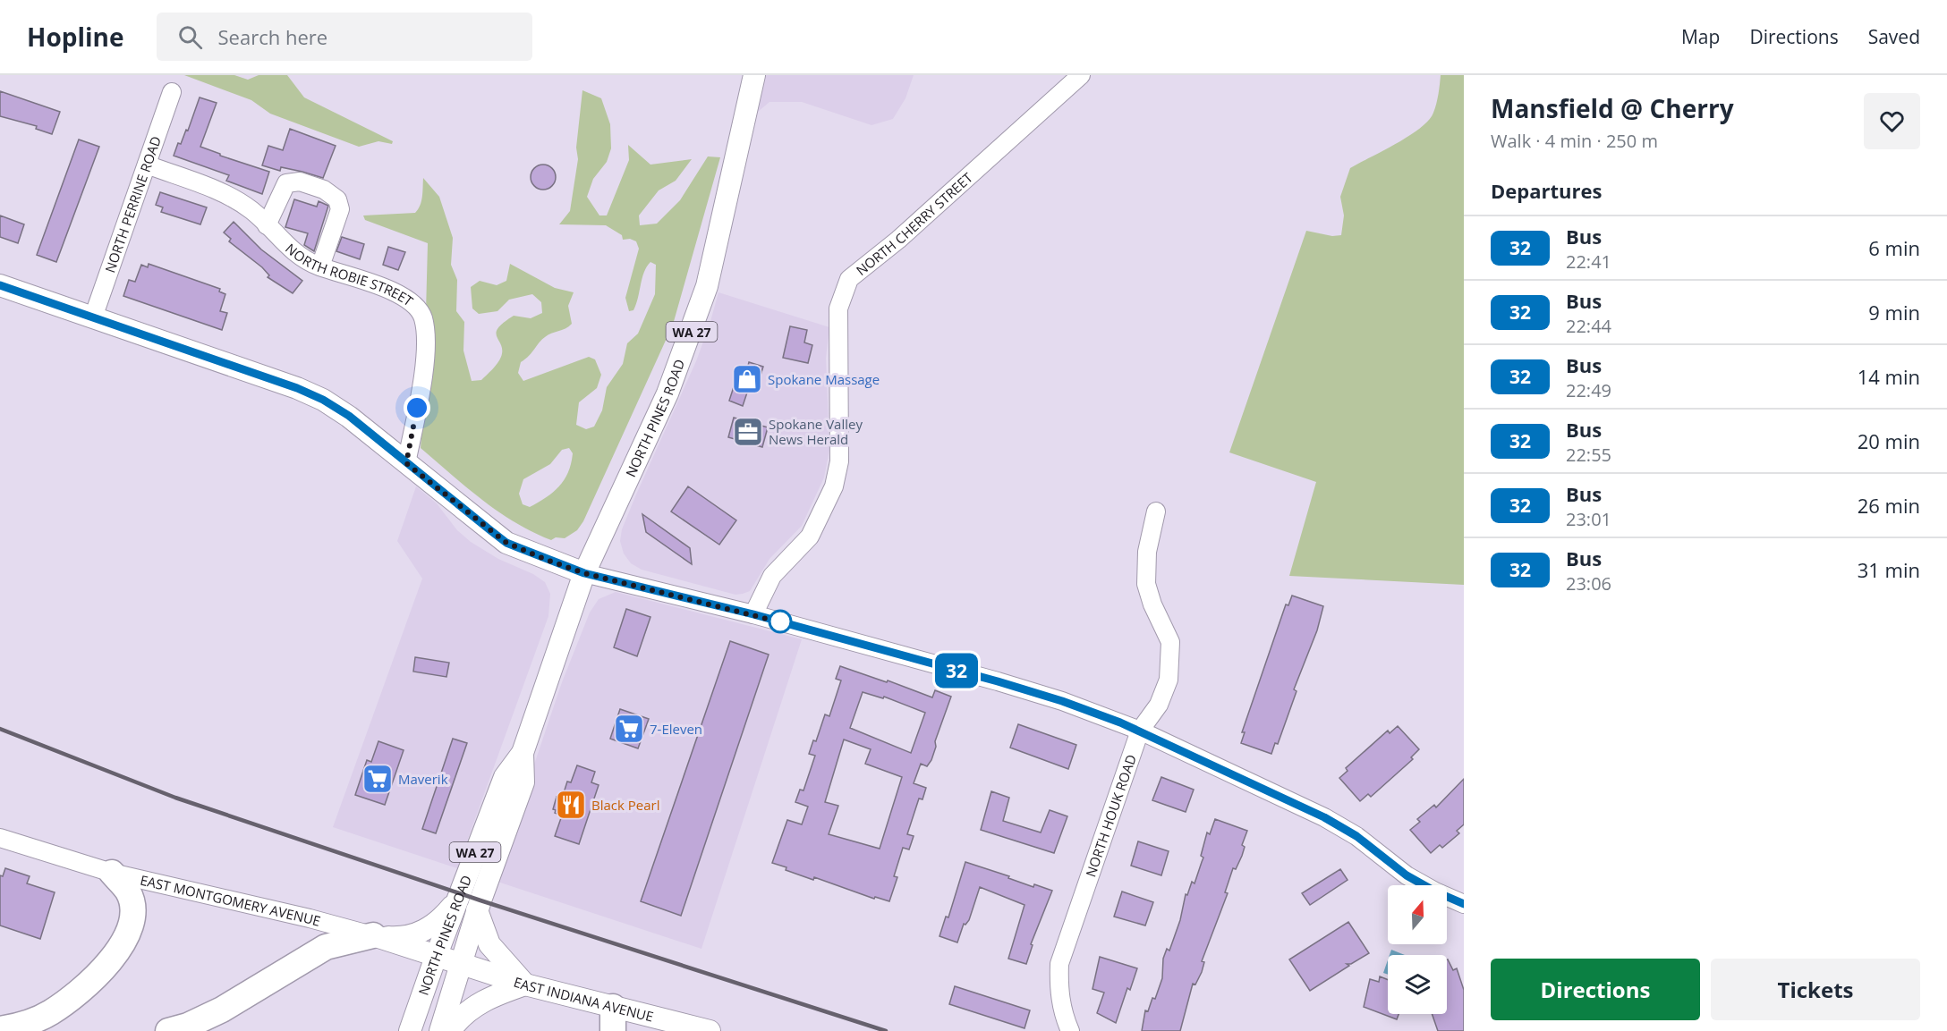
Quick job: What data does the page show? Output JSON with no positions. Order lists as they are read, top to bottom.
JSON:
{
  "streets": {
    "main road": [
      "WA 27",
      "NORTH PINES ROAD",
      "EAST MONTGOMERY AVENUE",
      "EAST INDIANA AVENUE"
    ],
    "street": [
      "NORTH PERRINE ROAD",
      "NORTH CHERRY STREET",
      "NORTH ROBIE STREET",
      "NORTH HOUK ROAD"
    ]
  },
  "crossings": [
    ["NORTH PERRINE ROAD", "NORTH ROBIE STREET"],
    ["NORTH PINES ROAD", "EAST MONTGOMERY AVENUE"],
    ["NORTH PINES ROAD", "EAST INDIANA AVENUE"],
    ["EAST MONTGOMERY AVENUE", "EAST INDIANA AVENUE"]
  ],
  "places": {
    "shop": ["Spokane Massage"],
    "office": ["Spokane Valley News Herald"],
    "supermarket": ["7-Eleven", "Maverik"],
    "restaurant": ["Black Pearl"]
  },
  "lines": ["bus line 32"],
  "north": "top",
  "page": {
    "header": "Hopline",
    "search": "Search here",
    "nav": ["Map", "Directions", "Saved"],
    "on_map": "32",
    "heading": [
      ["Mansfield @ Cherry", "Walk · 4 min · 250 m"],
      "Departures"
    ],
    "list": [
      {
        "mark": "32",
        "name": "Bus",
        "note": "22:41",
        "value": "6 min"
      },
      {
        "mark": "32",
        "name": "Bus",
        "note": "22:44",
        "value": "9 min"
      },
      {
        "mark": "32",
        "name": "Bus",
        "note": "22:49",
        "value": "14 min"
      },
      {
        "mark": "32",
        "name": "Bus",
        "note": "22:55",
        "value": "20 min"
      },
      {
        "mark": "32",
        "name": "Bus",
        "note": "23:01",
        "value": "26 min"
      },
      {
        "mark": "32",
        "name": "Bus",
        "note": "23:06",
        "value": "31 min"
      }
    ],
    "buttons": ["Directions", "Tickets"]
  }
}
